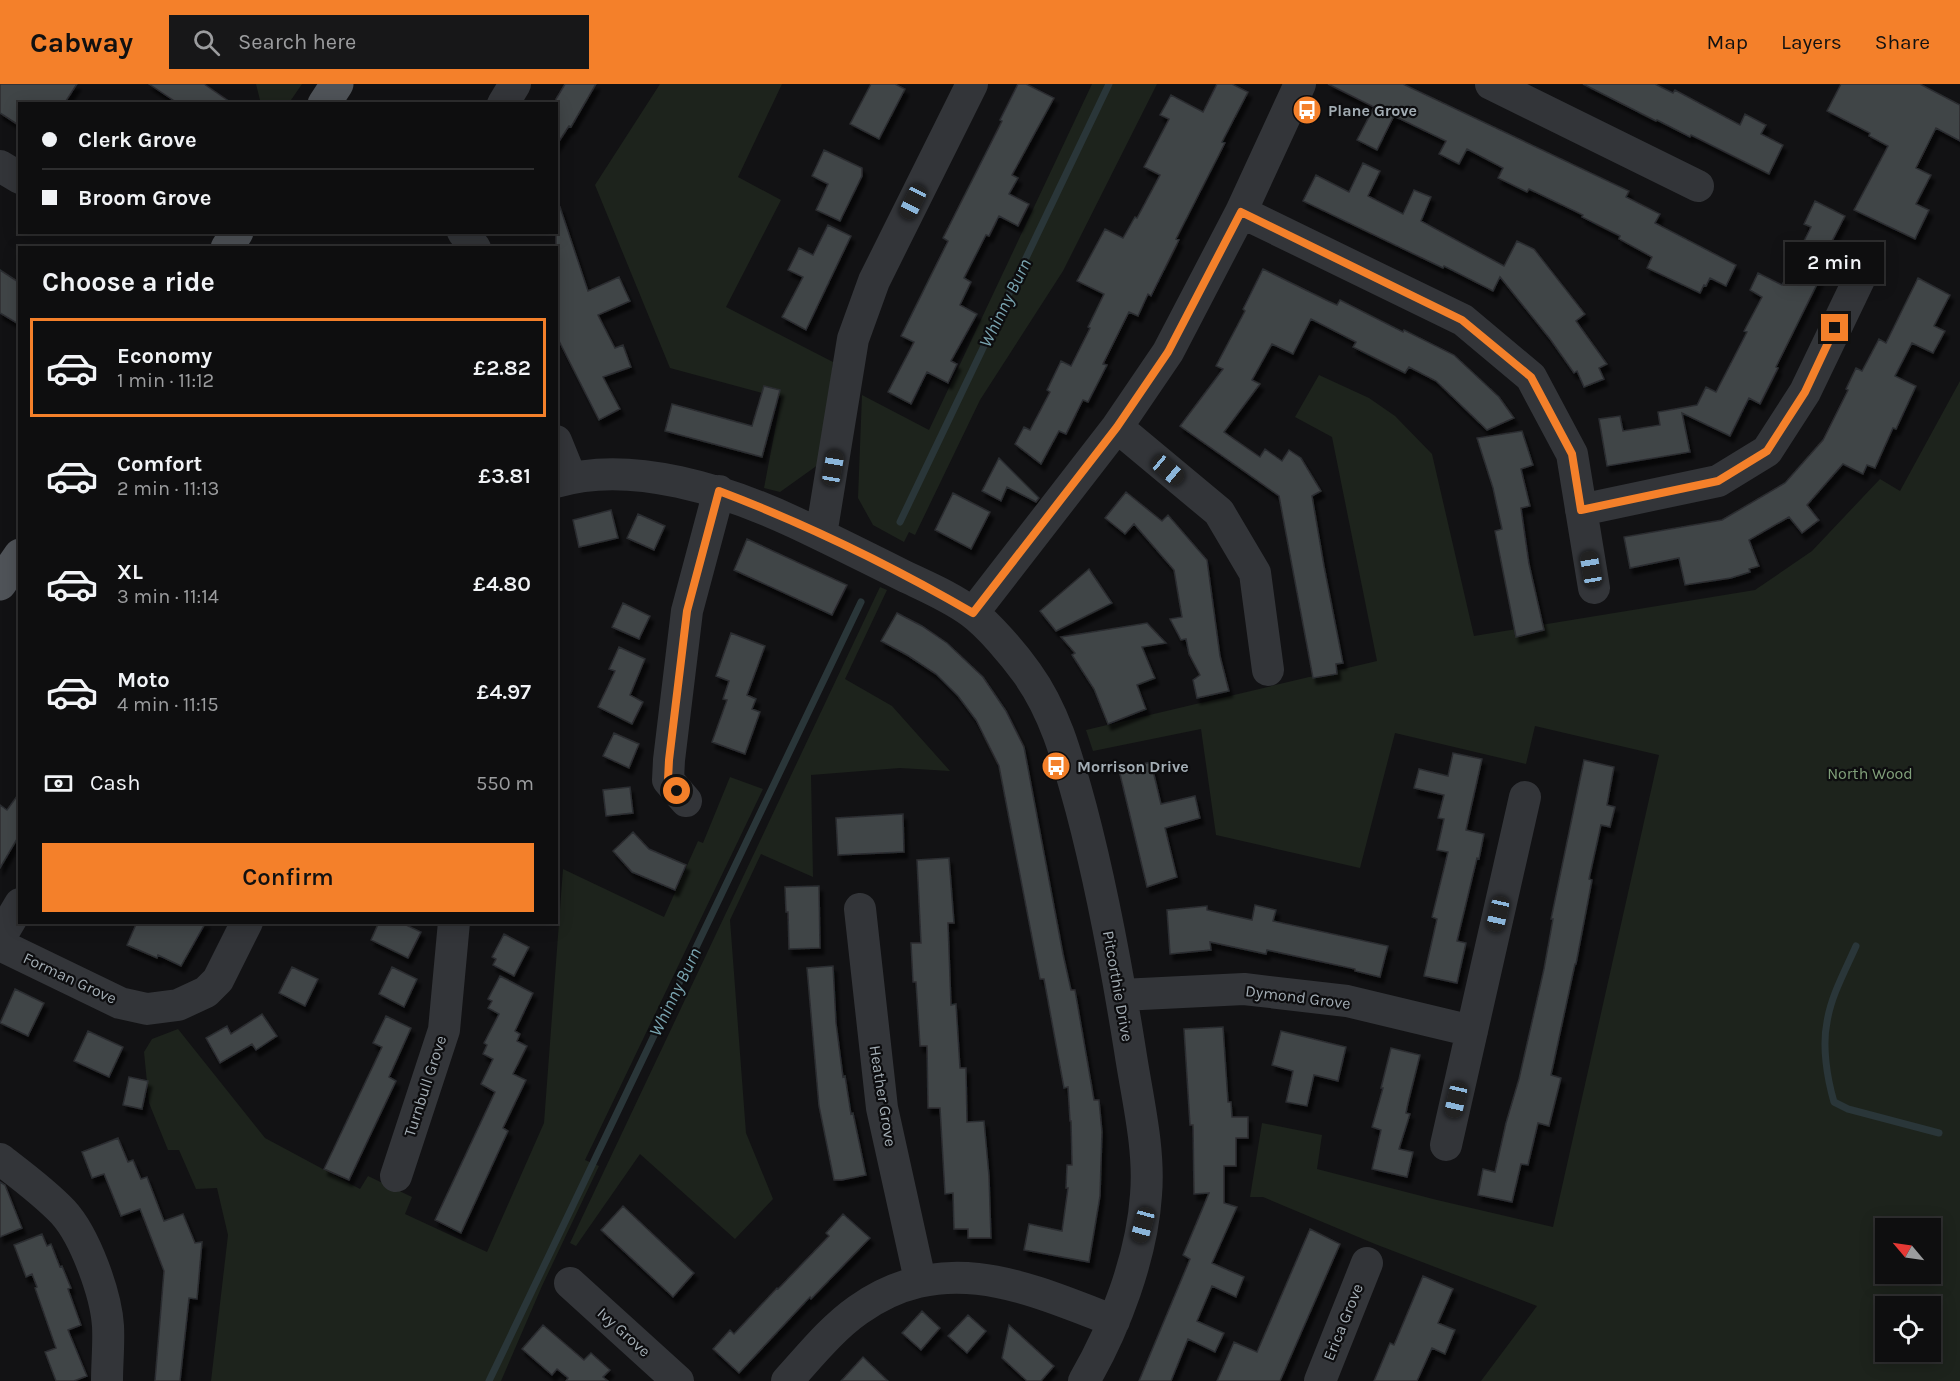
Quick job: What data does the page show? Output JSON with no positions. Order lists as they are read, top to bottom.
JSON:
{
  "streets": {
    "street": [
      "Forman Grove",
      "Pitcorthie Drive",
      "Dymond Grove",
      "Turnbull Grove",
      "Heather Grove",
      "Erica Grove",
      "Ivy Grove"
    ]
  },
  "crossings": [
    ["Pitcorthie Drive", "Dymond Grove"]
  ],
  "water": ["Whinny Burn"],
  "parks": ["North Wood"],
  "places": {
    "bus stop": ["Plane Grove", "Morrison Drive"]
  },
  "north": "top left",
  "page": {
    "header": "Cabway",
    "search": "Search here",
    "nav": ["Map", "Layers", "Share"],
    "banner": ["Clerk Grove", "Broom Grove"],
    "bubble": "2 min",
    "heading": "Choose a ride",
    "list": [
      {
        "name": "Economy",
        "note": "1 min · 11:12",
        "value": "£2.82"
      },
      {
        "name": "Comfort",
        "note": "2 min · 11:13",
        "value": "£3.81"
      },
      {
        "name": "XL",
        "note": "3 min · 11:14",
        "value": "£4.80"
      },
      {
        "name": "Moto",
        "note": "4 min · 11:15",
        "value": "£4.97"
      }
    ],
    "pay": ["Cash", "550 m"],
    "buttons": "Confirm"
  }
}
